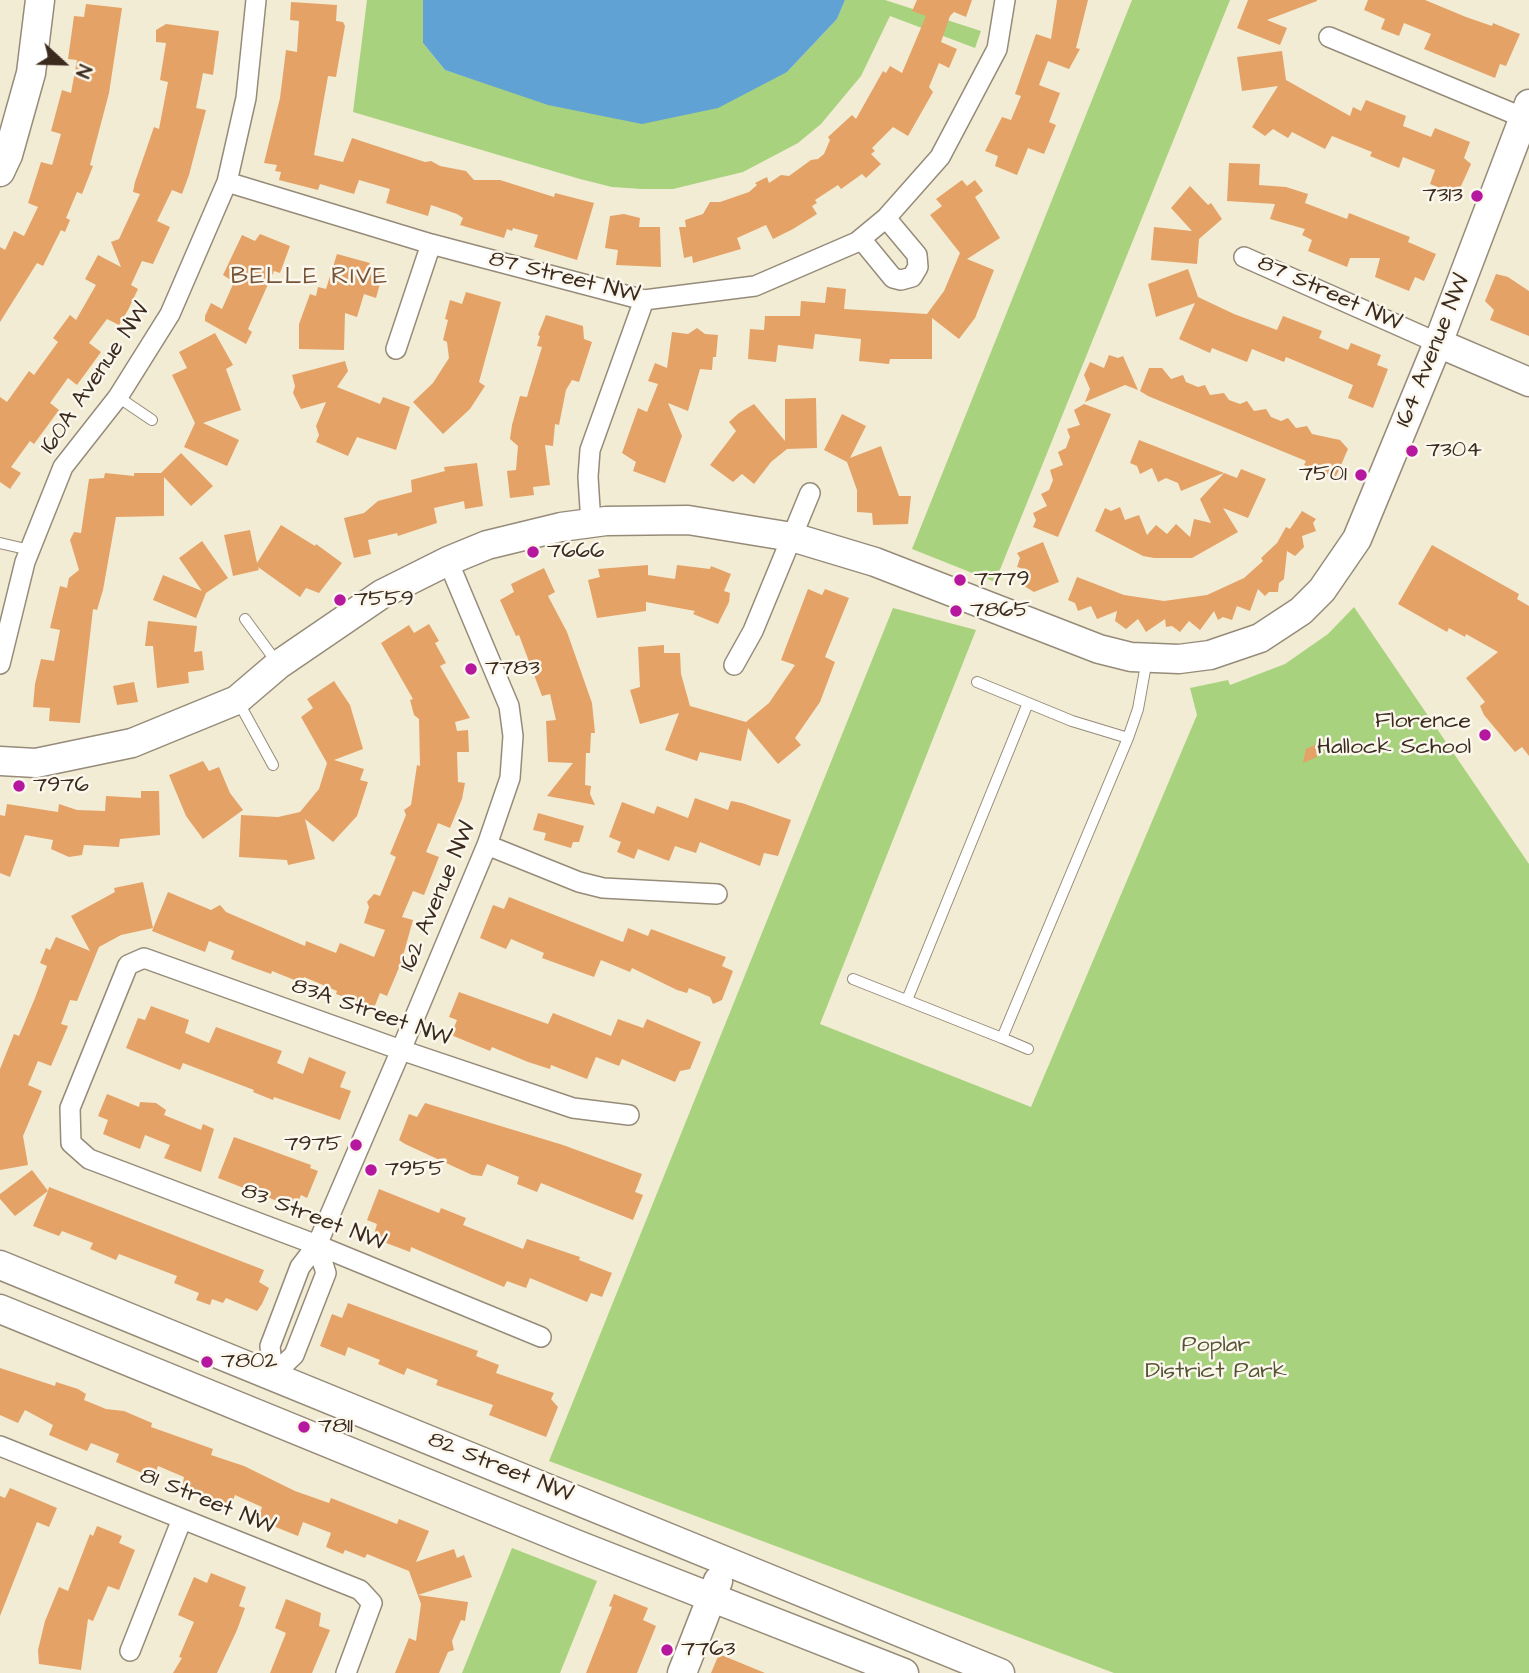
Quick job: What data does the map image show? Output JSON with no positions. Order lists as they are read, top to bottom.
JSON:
{
  "streets": {
    "street": [
      "87 Street NW",
      "164 Avenue NW",
      "160A Avenue NW",
      "162 Avenue NW",
      "83A Street NW",
      "83 Street NW",
      "82 Street NW",
      "81 Street NW"
    ]
  },
  "crossings": [
    ["87 Street NW", "164 Avenue NW"],
    ["87 Street NW", "160A Avenue NW"],
    ["164 Avenue NW", "162 Avenue NW"],
    ["162 Avenue NW", "83A Street NW"],
    ["162 Avenue NW", "83 Street NW"],
    ["162 Avenue NW", "82 Street NW"],
    ["83A Street NW", "83 Street NW"]
  ],
  "districts": ["BELLE RIVE"],
  "parks": ["Poplar District Park"],
  "places": [
    "7313",
    "7304",
    "7501",
    "7666",
    "7779",
    "7559",
    "7865",
    "7783",
    "Florence Hallock School",
    "7976",
    "7975",
    "7955",
    "7802",
    "7811",
    "7763"
  ],
  "north": "right"
}
